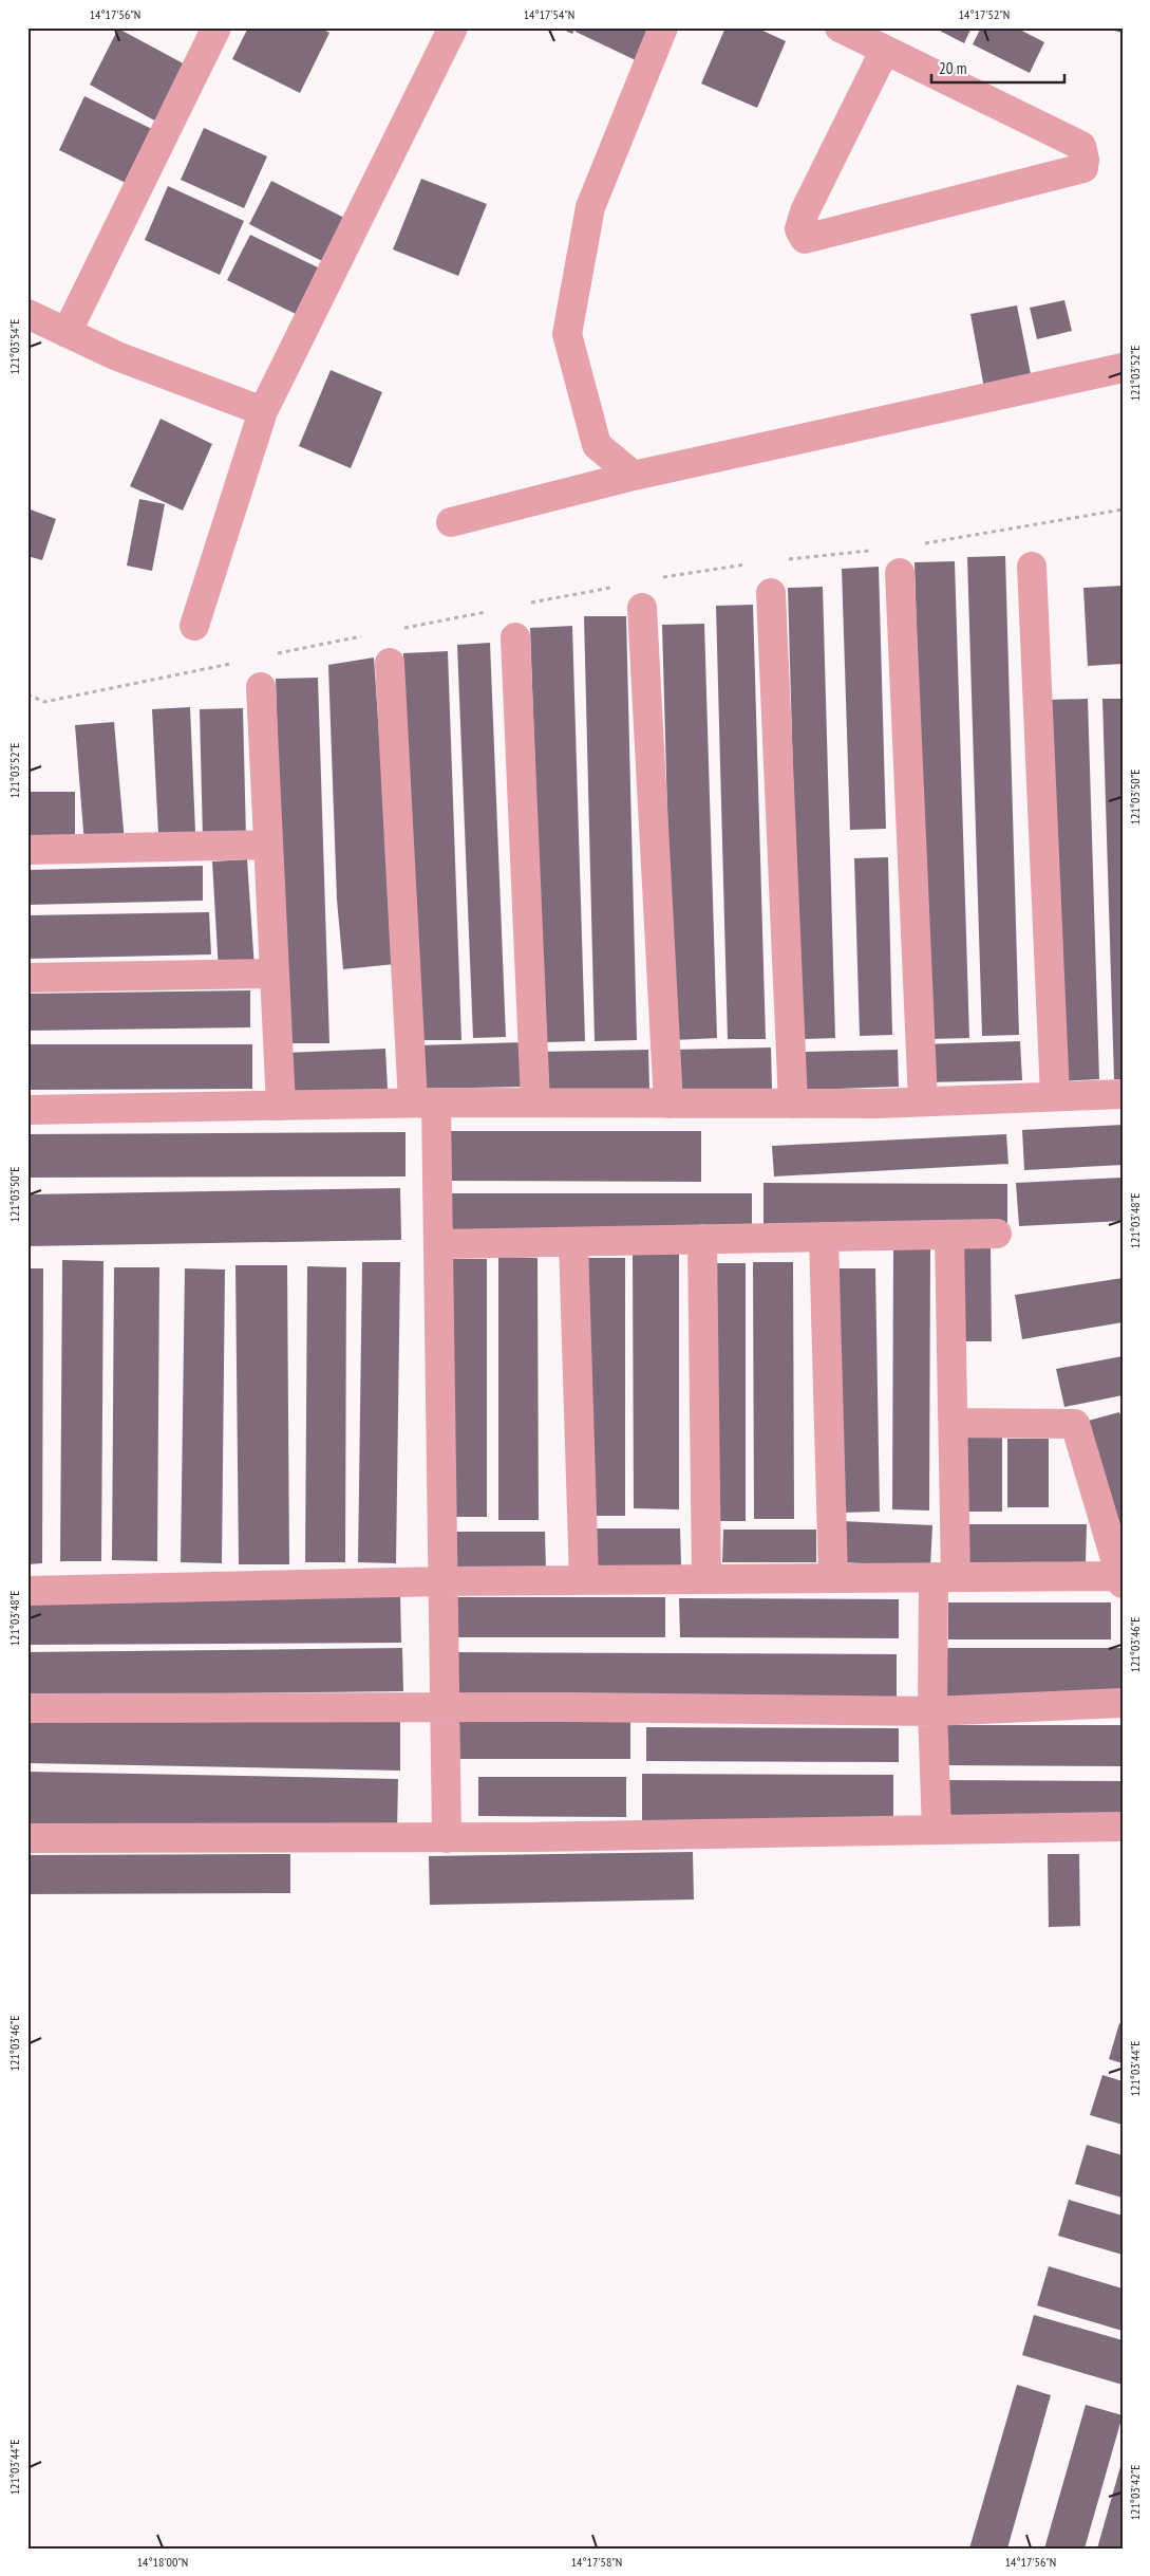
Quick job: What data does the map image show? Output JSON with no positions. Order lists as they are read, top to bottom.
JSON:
{
  "scale_bar": "20 m",
  "coordinates": [
    "14°17'56\"N",
    "14°17'54\"N",
    "14°17'52\"N",
    "121°03'54\"E",
    "121°03'52\"E",
    "121°03'50\"E",
    "121°03'48\"E",
    "121°03'46\"E",
    "121°03'44\"E",
    "121°03'42\"E",
    "14°18'00\"N",
    "14°17'58\"N"
  ]
}
